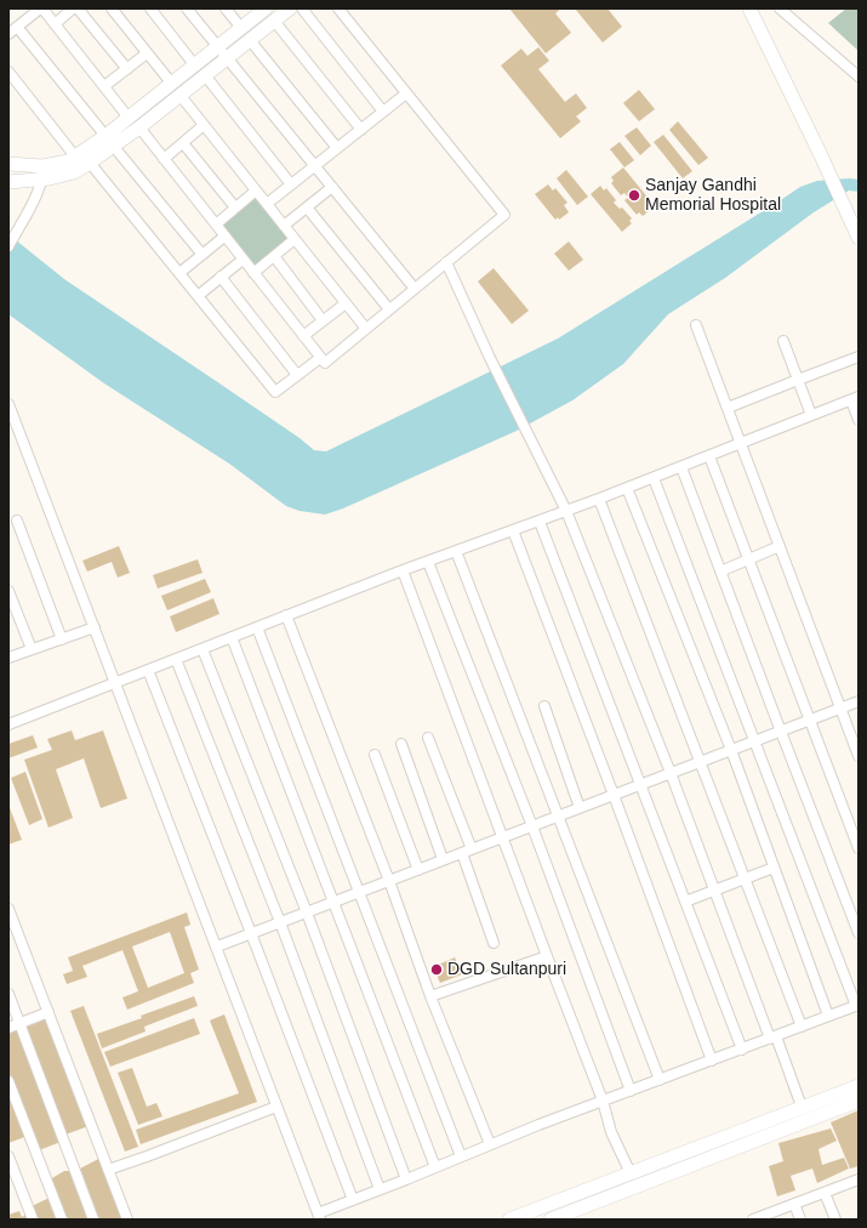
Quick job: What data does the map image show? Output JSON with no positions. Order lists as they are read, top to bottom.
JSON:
{
  "places": ["Sanjay Gandhi Memorial Hospital", "DGD Sultanpuri"]
}
